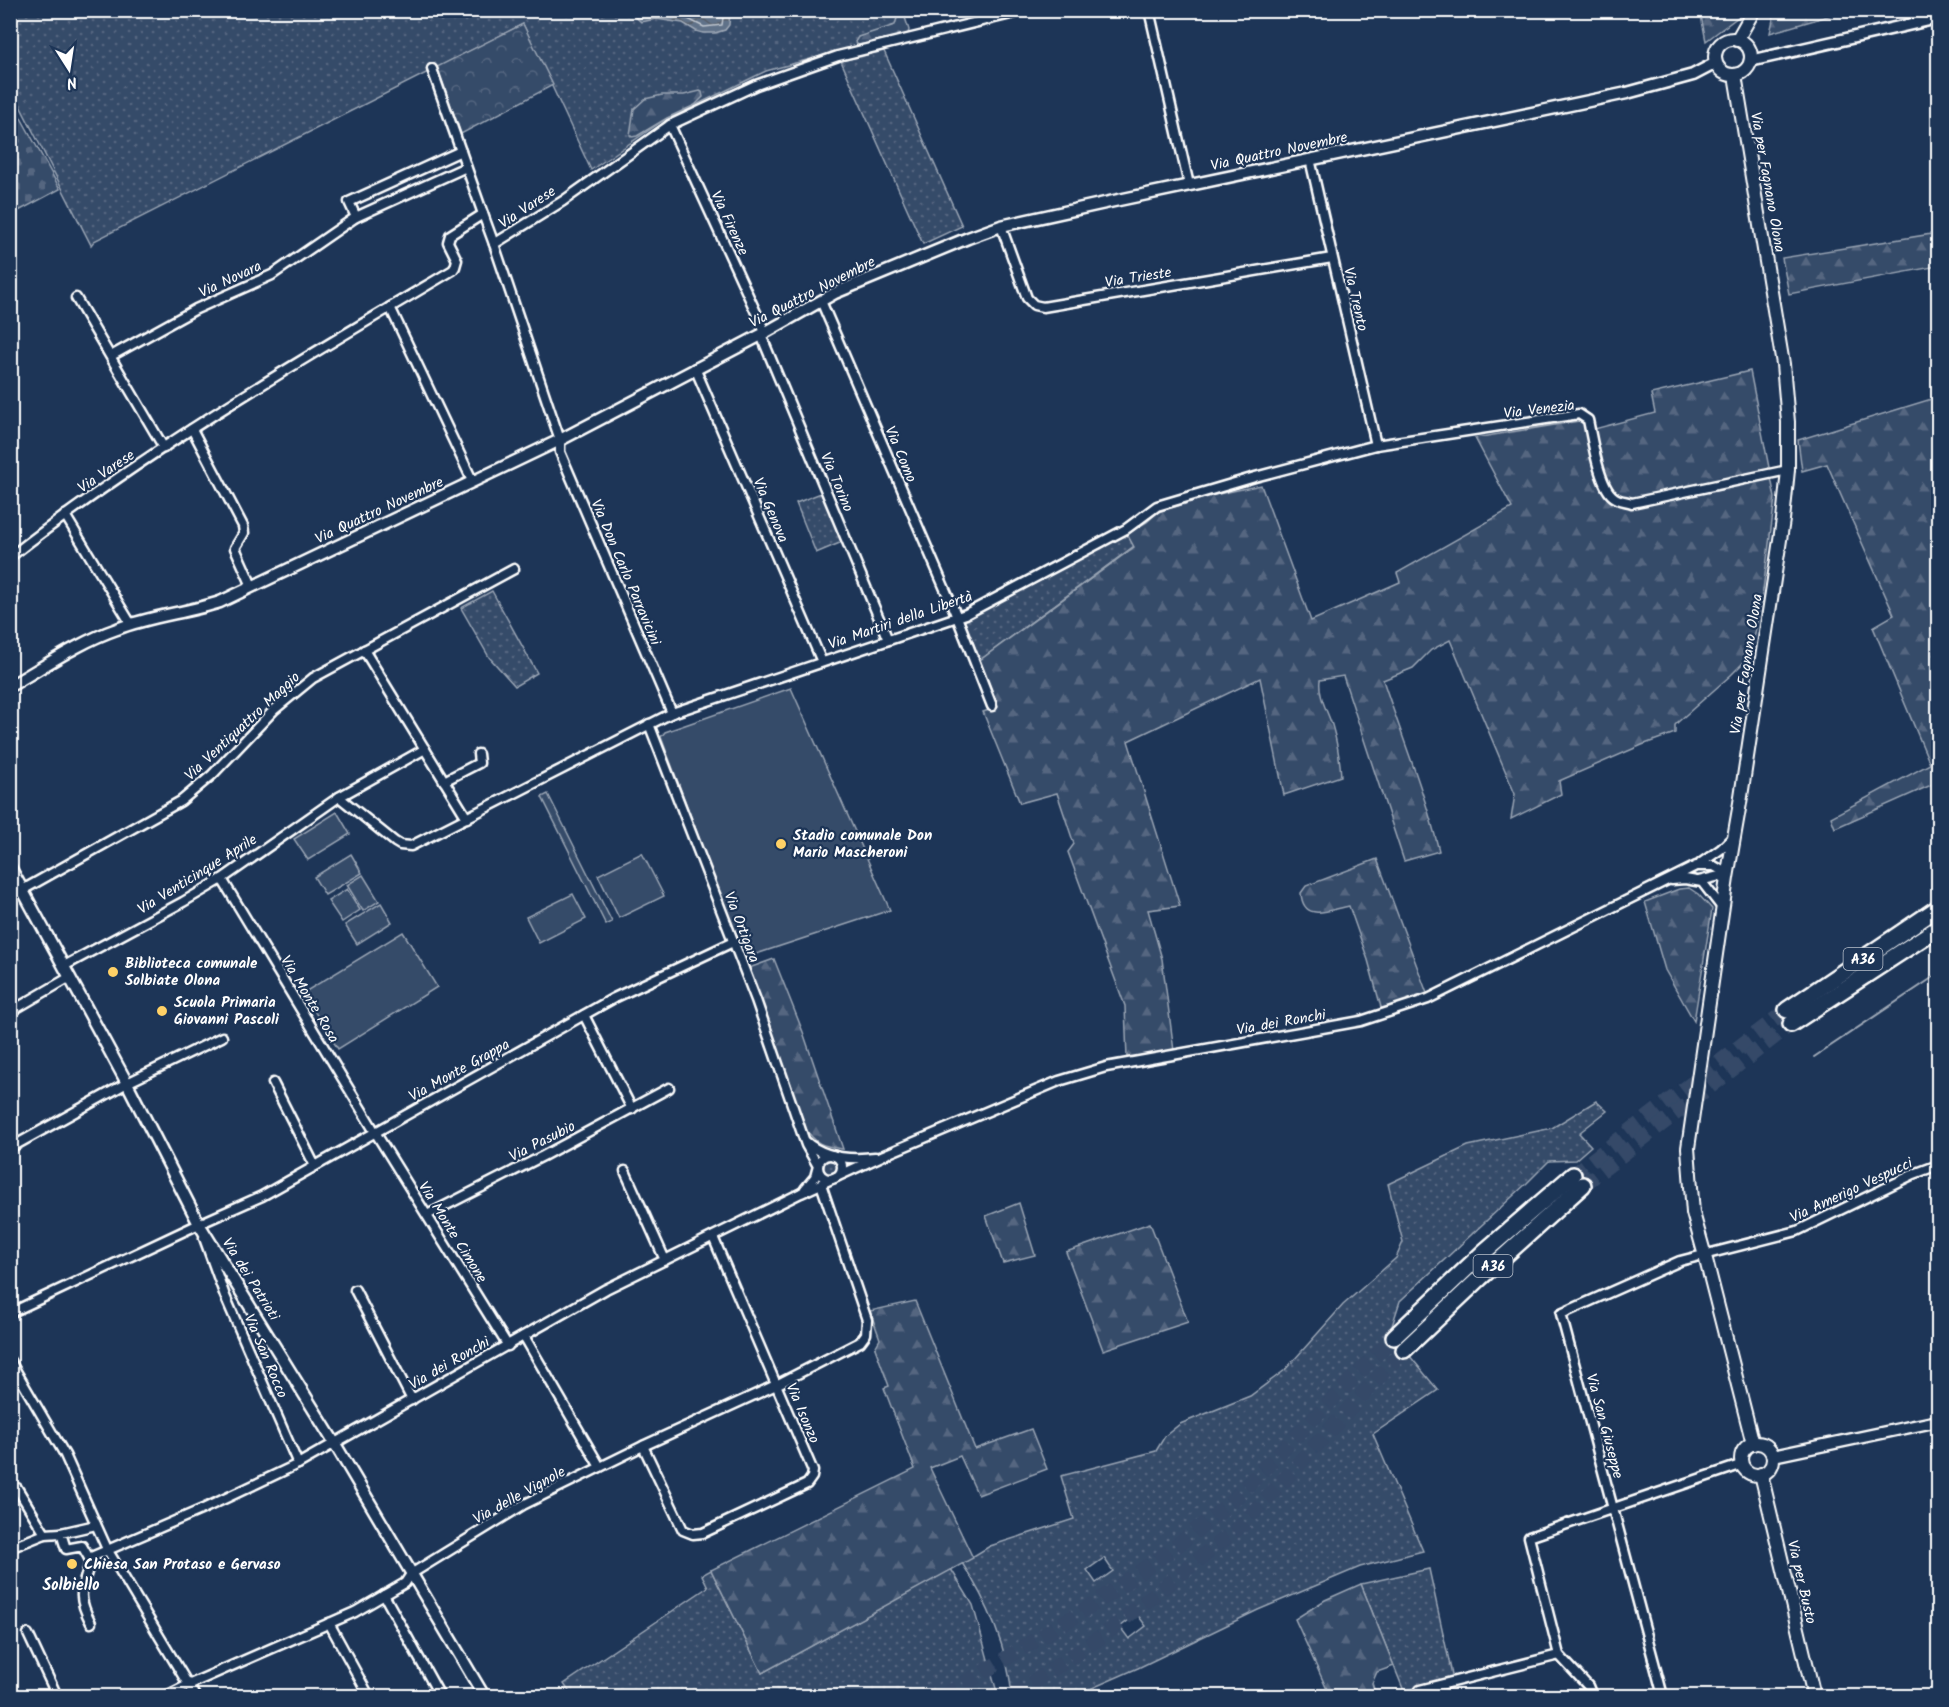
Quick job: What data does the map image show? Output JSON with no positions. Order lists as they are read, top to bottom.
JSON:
{
  "streets": {
    "highway": ["A36"],
    "main road": ["Via per Fagnano Olona", "Via per Busto"],
    "street": [
      "Via Quattro Novembre",
      "Via Varese",
      "Via Firenze",
      "Via Trieste",
      "Via Novara",
      "Via Trento",
      "Via Venezia",
      "Via Como",
      "Via Torino",
      "Via Genova",
      "Via Don Carlo Parravicini",
      "Via Martiri della Libertà",
      "Via Ventiquattro Maggio",
      "Via Venticinque Aprile",
      "Via Ortigara",
      "Via Monte Rosa",
      "Via dei Ronchi",
      "Via Monte Grappa",
      "Via Pasubio",
      "Via Amerigo Vespucci",
      "Via Monte Cimone",
      "Via dei Patrioti",
      "Via San Rocco",
      "Via Isonzo",
      "Via San Giuseppe",
      "Via delle Vignole"
    ]
  },
  "crossings": [
    ["Via Quattro Novembre", "Via per Fagnano Olona"],
    ["Via Quattro Novembre", "Via Firenze"],
    ["Via Quattro Novembre", "Via Trieste"],
    ["Via Quattro Novembre", "Via Trento"],
    ["Via Quattro Novembre", "Via Como"],
    ["Via Quattro Novembre", "Via Torino"],
    ["Via Quattro Novembre", "Via Genova"],
    ["Via Quattro Novembre", "Via Don Carlo Parravicini"],
    ["Via per Fagnano Olona", "Via Venezia"],
    ["Via per Fagnano Olona", "Via dei Ronchi"],
    ["Via per Fagnano Olona", "Via Amerigo Vespucci"],
    ["Via per Fagnano Olona", "Via San Giuseppe"],
    ["Via Varese", "Via Firenze"],
    ["Via Varese", "Via Don Carlo Parravicini"],
    ["Via Firenze", "Via Torino"],
    ["Via Trieste", "Via Trento"],
    ["Via Trento", "Via Venezia"],
    ["Via Trento", "Via Martiri della Libertà"],
    ["Via Venezia", "Via Martiri della Libertà"],
    ["Via Como", "Via Martiri della Libertà"],
    ["Via Torino", "Via Martiri della Libertà"],
    ["Via Genova", "Via Martiri della Libertà"],
    ["Via Don Carlo Parravicini", "Via Martiri della Libertà"],
    ["Via Martiri della Libertà", "Via Ortigara"],
    ["Via Ventiquattro Maggio", "Via dei Patrioti"],
    ["Via Venticinque Aprile", "Via Monte Rosa"],
    ["Via Venticinque Aprile", "Via dei Patrioti"],
    ["Via Ortigara", "Via dei Ronchi"],
    ["Via Ortigara", "Via Monte Grappa"],
    ["Via Monte Rosa", "Via Monte Grappa"],
    ["Via Monte Rosa", "Via Monte Cimone"],
    ["Via dei Ronchi", "Via Monte Cimone"],
    ["Via dei Ronchi", "Via dei Patrioti"],
    ["Via dei Ronchi", "Via San Rocco"],
    ["Via dei Ronchi", "Via Isonzo"],
    ["Via dei Ronchi", "Via delle Vignole"],
    ["Via Monte Grappa", "Via Monte Cimone"],
    ["Via Monte Grappa", "Via dei Patrioti"],
    ["Via Monte Grappa", "Via San Rocco"],
    ["Via Pasubio", "Via Monte Cimone"],
    ["Via Amerigo Vespucci", "Via San Giuseppe"],
    ["Via dei Patrioti", "Via San Rocco"],
    ["Via dei Patrioti", "Via delle Vignole"],
    ["Via Isonzo", "Via delle Vignole"]
  ],
  "districts": ["Solbiello"],
  "places": [
    "Stadio comunale Don Mario Mascheroni",
    "Biblioteca comunale Solbiate Olona",
    "Scuola Primaria Giovanni Pascoli",
    "Chiesa San Protaso e Gervaso"
  ],
  "north": "bottom"
}
